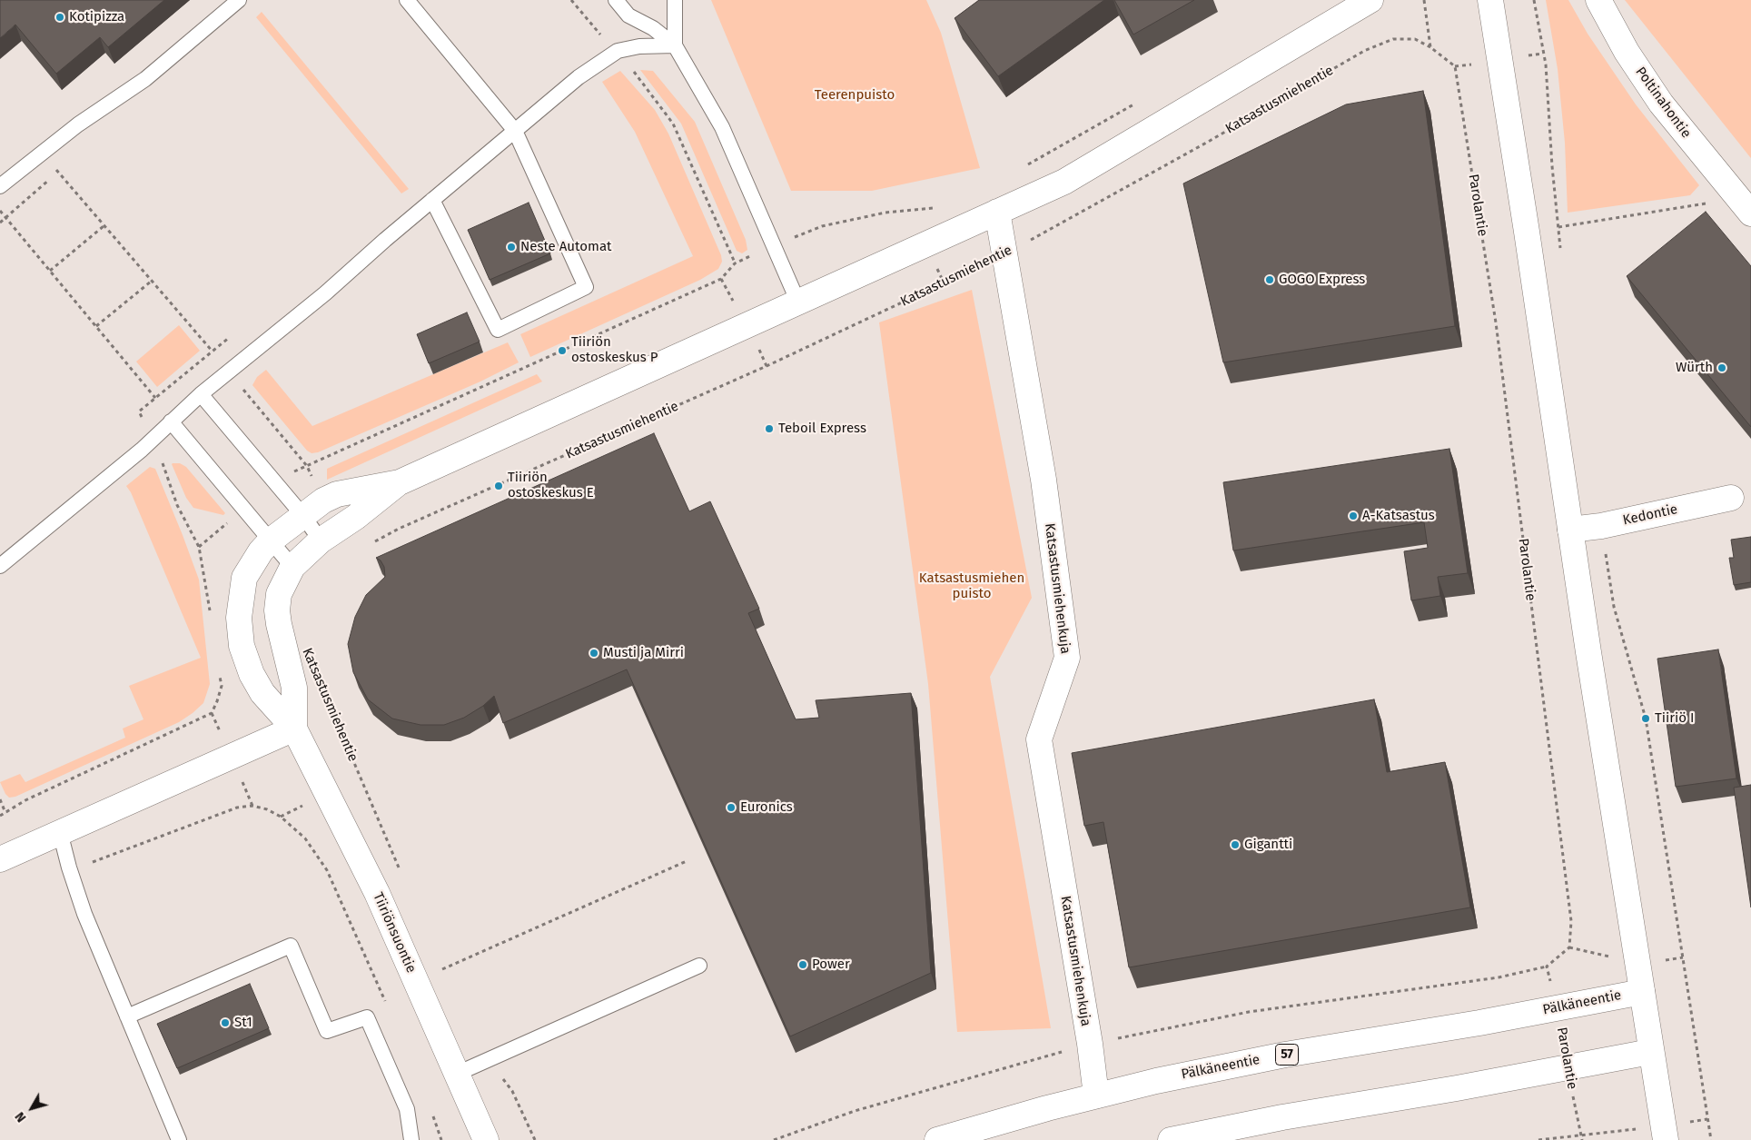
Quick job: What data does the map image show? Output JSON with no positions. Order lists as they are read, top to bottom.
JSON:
{
  "streets": {
    "street": [
      "Katsastusmiehentie",
      "Poltinahontie",
      "Kedontie",
      "Katsastusmiehenkuja",
      "Tiiriönsuontie",
      "Pälkäneentie",
      "57"
    ],
    "path": ["Parolantie"]
  },
  "crossings": [
    ["Katsastusmiehentie", "Parolantie"],
    ["Katsastusmiehentie", "Katsastusmiehenkuja"],
    ["Katsastusmiehentie", "Tiiriönsuontie"],
    ["Parolantie", "Pälkäneentie"],
    ["Katsastusmiehenkuja", "Pälkäneentie"]
  ],
  "parks": ["Teerenpuisto", "Katsastusmiehen puisto"],
  "places": [
    "Kotipizza",
    "Neste Automat",
    "GOGO Express",
    "Tiiriön ostoskeskus P",
    "Würth",
    "Teboil Express",
    "Tiiriön ostoskeskus E",
    "A-Katsastus",
    "Musti ja Mirri",
    "Tiiriö I",
    "Euronics",
    "Gigantti",
    "Power",
    "St1"
  ],
  "north": "bottom left"
}
